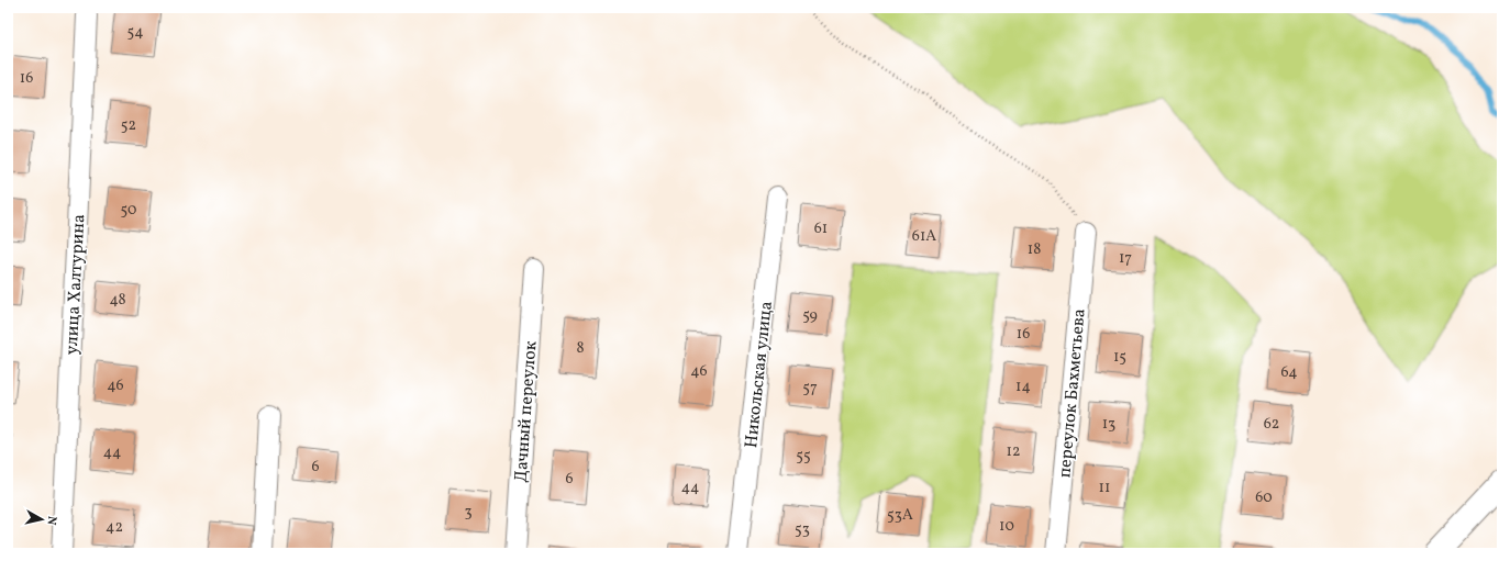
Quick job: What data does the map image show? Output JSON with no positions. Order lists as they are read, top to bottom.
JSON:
{
  "streets": {
    "street": [
      "улица Халтурина",
      "Никольская улица",
      "переулок Бахметьева",
      "Дачный переулок"
    ]
  },
  "house_numbers": [
    "54",
    "16",
    "52",
    "50",
    "61",
    "61А",
    "18",
    "17",
    "48",
    "59",
    "16",
    "8",
    "15",
    "46",
    "64",
    "46",
    "14",
    "57",
    "13",
    "62",
    "12",
    "44",
    "55",
    "6",
    "6",
    "44",
    "11",
    "60",
    "3",
    "53А",
    "10",
    "42",
    "53"
  ],
  "north": "right"
}
